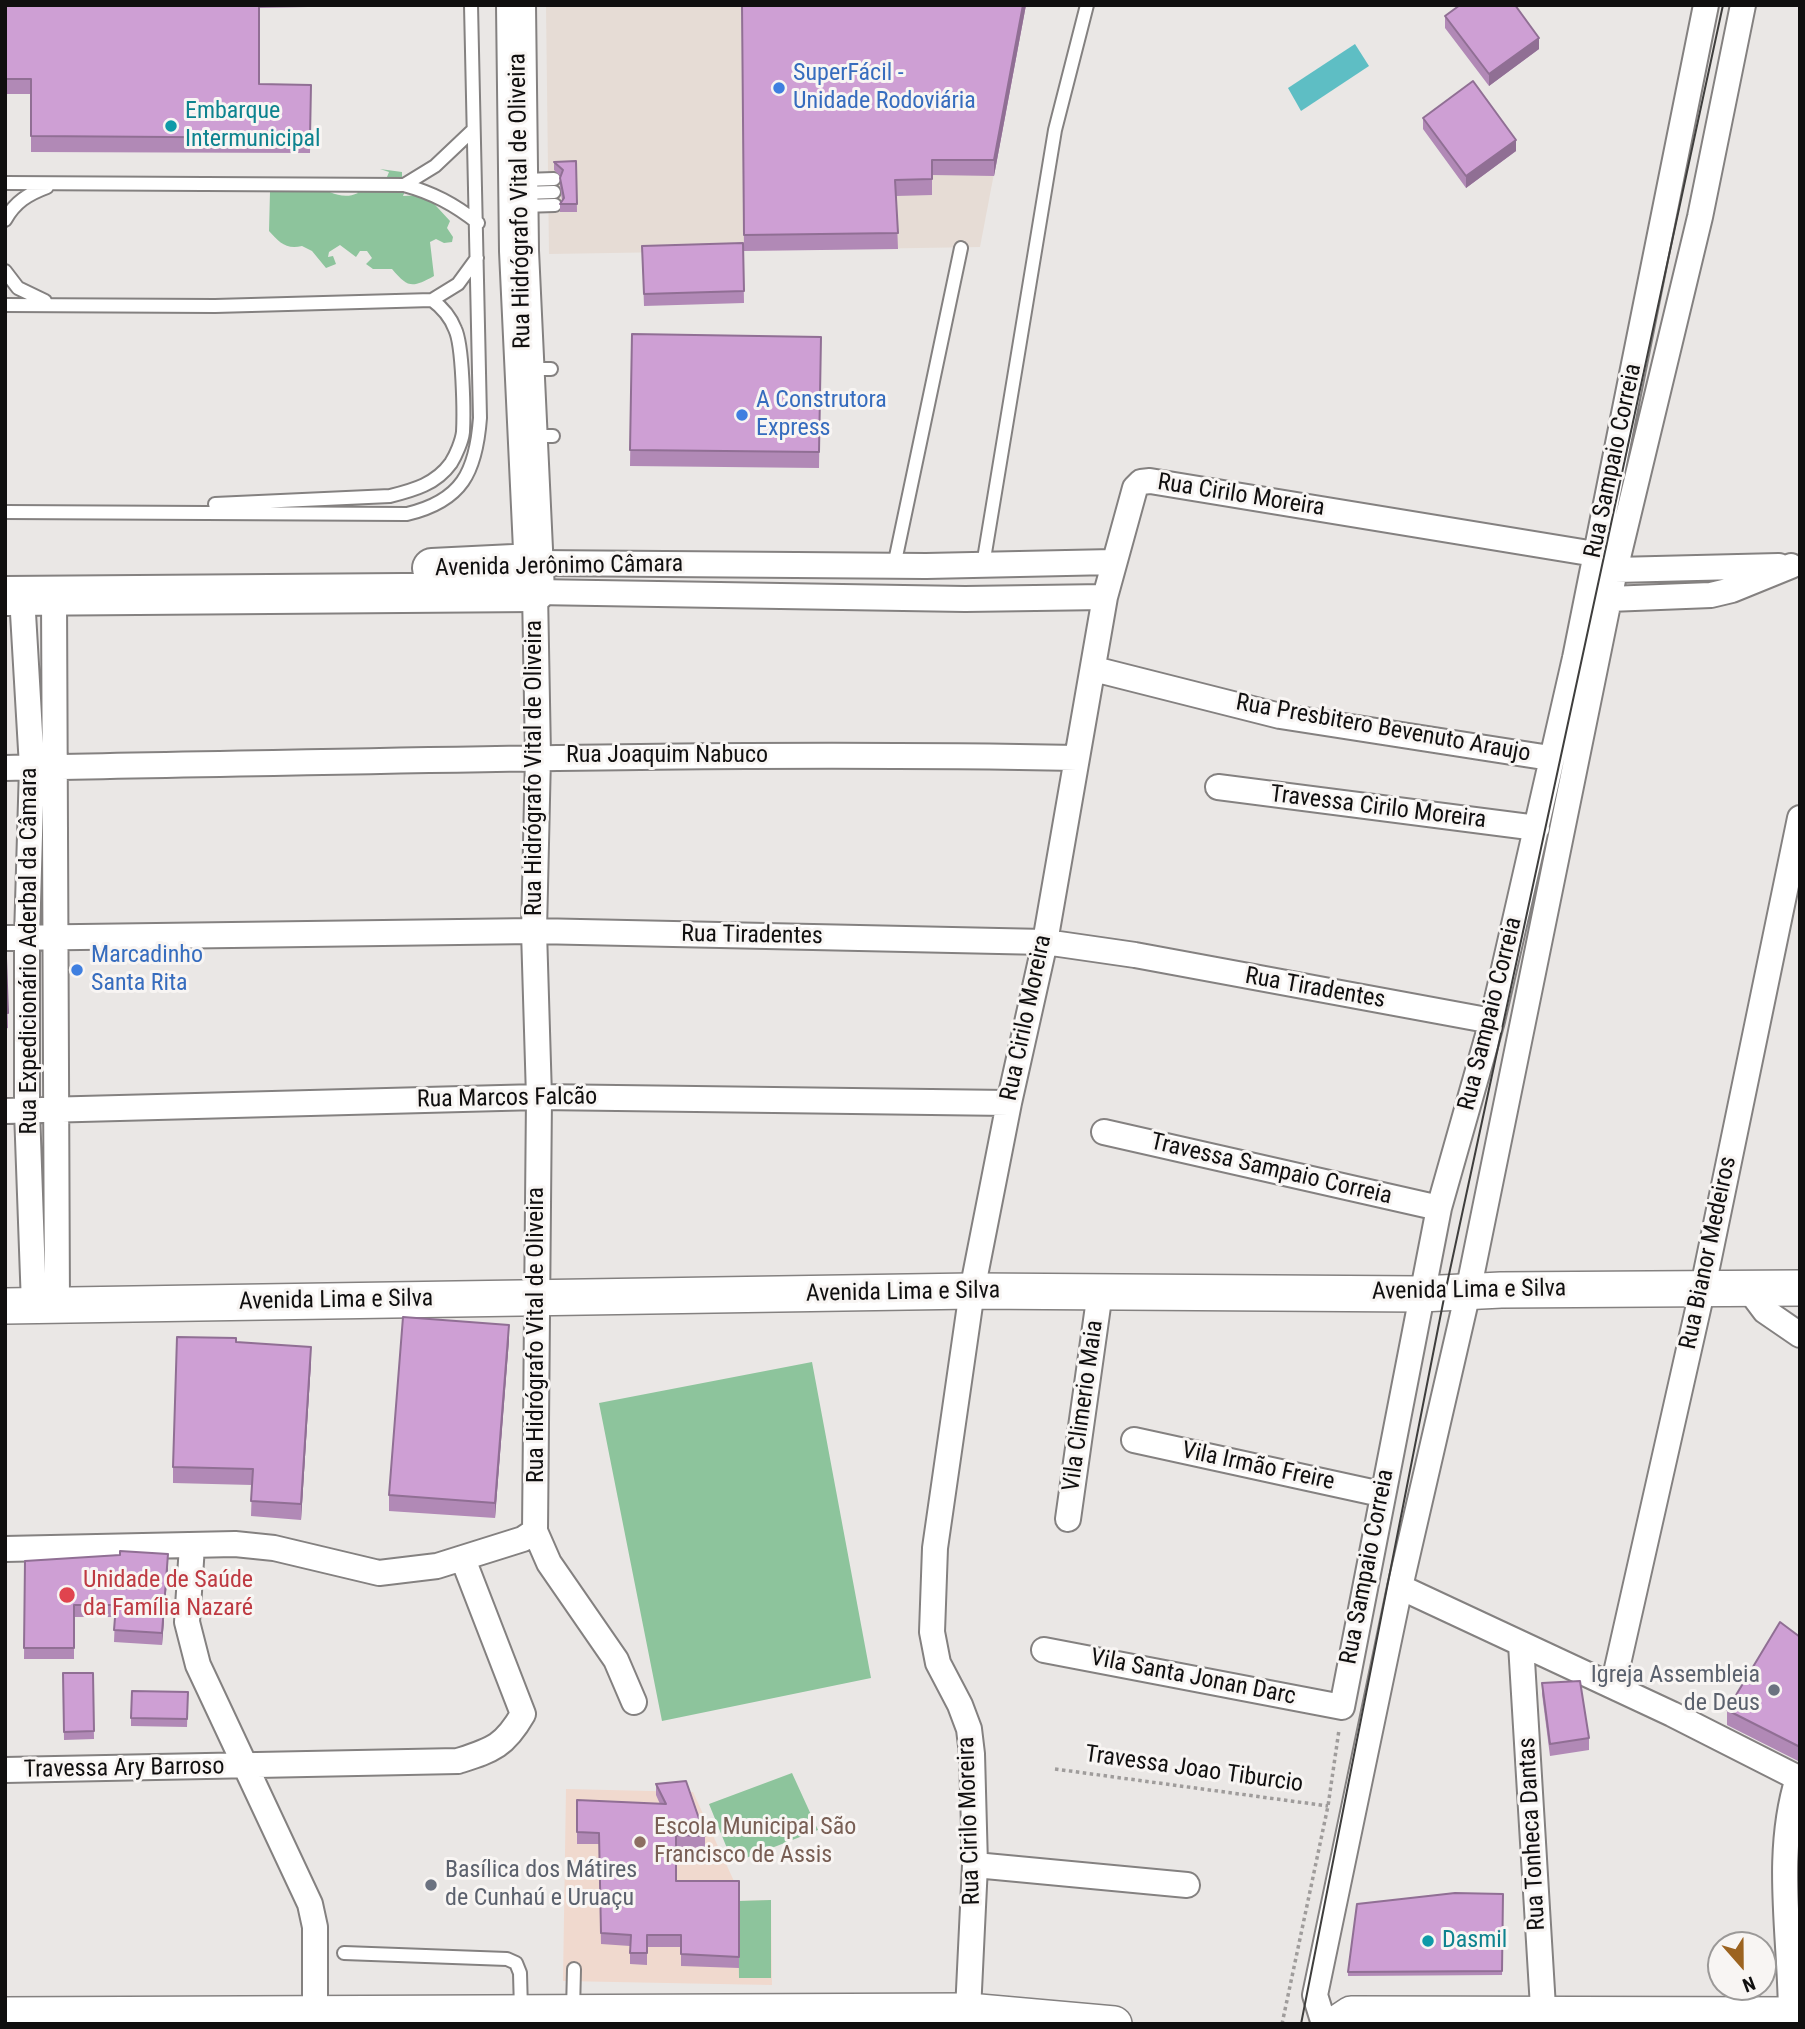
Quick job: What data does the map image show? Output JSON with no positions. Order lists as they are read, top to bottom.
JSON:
{
  "streets": {
    "main road": ["Rua Hidrógrafo Vital de Oliveira", "Avenida Jerônimo Câmara", "Avenida Lima e Silva"],
    "street": [
      "Rua Sampaio Correia",
      "Rua Cirilo Moreira",
      "Rua Presbitero Bevenuto Araujo",
      "Rua Joaquim Nabuco",
      "Travessa Cirilo Moreira",
      "Rua Tiradentes",
      "Rua Expedicionário Aderbal da Câmara",
      "Rua Marcos Falcão",
      "Travessa Sampaio Correia",
      "Rua Bianor Medeiros",
      "Vila Climerio Maia",
      "Vila Irmão Freire",
      "Vila Santa Jonan Darc",
      "Travessa Ary Barroso",
      "Rua Tonheca Dantas"
    ],
    "path": ["Travessa Joao Tiburcio"]
  },
  "crossings": [
    ["Rua Hidrógrafo Vital de Oliveira", "Avenida Jerônimo Câmara"],
    ["Rua Hidrógrafo Vital de Oliveira", "Rua Joaquim Nabuco"],
    ["Rua Hidrógrafo Vital de Oliveira", "Rua Tiradentes"],
    ["Rua Hidrógrafo Vital de Oliveira", "Rua Marcos Falcão"],
    ["Rua Hidrógrafo Vital de Oliveira", "Avenida Lima e Silva"],
    ["Rua Sampaio Correia", "Rua Cirilo Moreira"],
    ["Rua Sampaio Correia", "Rua Presbitero Bevenuto Araujo"],
    ["Rua Sampaio Correia", "Travessa Cirilo Moreira"],
    ["Rua Sampaio Correia", "Rua Tiradentes"],
    ["Rua Sampaio Correia", "Travessa Sampaio Correia"],
    ["Rua Sampaio Correia", "Avenida Lima e Silva"],
    ["Rua Sampaio Correia", "Vila Irmão Freire"],
    ["Rua Sampaio Correia", "Vila Santa Jonan Darc"],
    ["Rua Cirilo Moreira", "Avenida Jerônimo Câmara"],
    ["Rua Cirilo Moreira", "Rua Presbitero Bevenuto Araujo"],
    ["Rua Cirilo Moreira", "Rua Joaquim Nabuco"],
    ["Rua Cirilo Moreira", "Rua Tiradentes"],
    ["Rua Cirilo Moreira", "Rua Marcos Falcão"],
    ["Rua Cirilo Moreira", "Avenida Lima e Silva"],
    ["Avenida Jerônimo Câmara", "Rua Expedicionário Aderbal da Câmara"],
    ["Rua Joaquim Nabuco", "Rua Expedicionário Aderbal da Câmara"],
    ["Rua Tiradentes", "Rua Expedicionário Aderbal da Câmara"],
    ["Rua Expedicionário Aderbal da Câmara", "Rua Marcos Falcão"],
    ["Rua Expedicionário Aderbal da Câmara", "Avenida Lima e Silva"],
    ["Rua Bianor Medeiros", "Avenida Lima e Silva"],
    ["Avenida Lima e Silva", "Vila Climerio Maia"]
  ],
  "places": [
    "SuperFácil - Unidade Rodoviária",
    "Embarque Intermunicipal",
    "A Construtora Express",
    "Marcadinho Santa Rita",
    "Unidade de Saúde da Família Nazaré",
    "Igreja Assembleia de Deus",
    "Escola Municipal São Francisco de Assis",
    "Basílica dos Mátires de Cunhaú e Uruaçu",
    "Dasmil"
  ],
  "north": "bottom"
}
